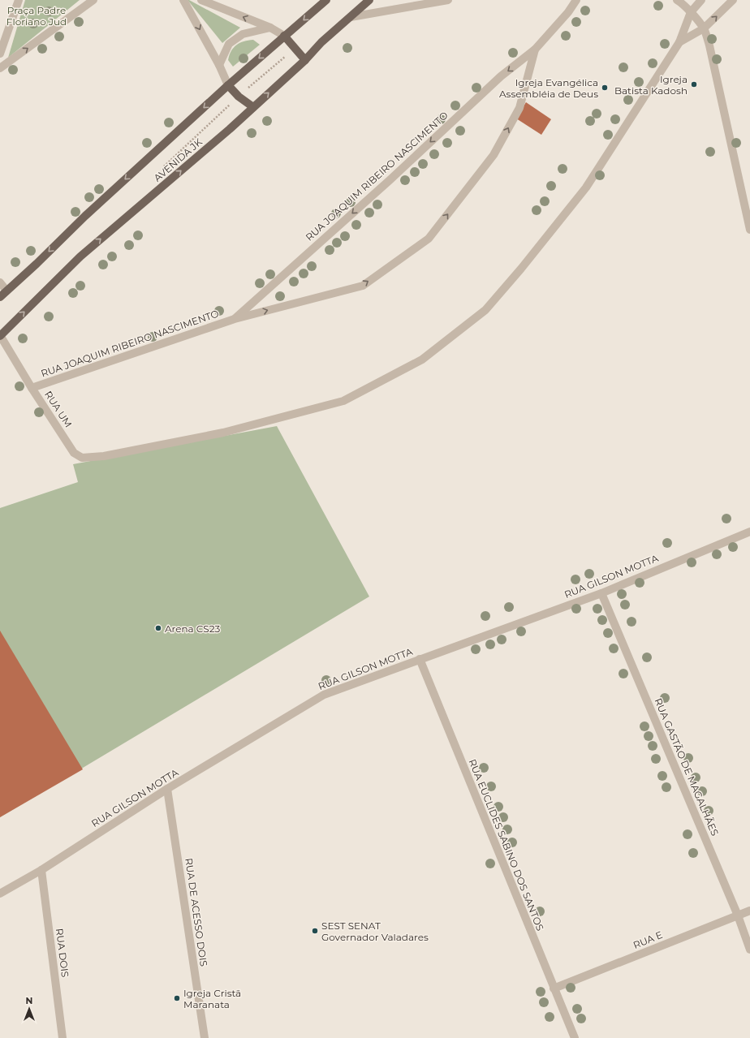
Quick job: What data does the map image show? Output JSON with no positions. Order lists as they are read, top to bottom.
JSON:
{
  "streets": {
    "main road": ["AVENIDA JK"],
    "street": [
      "RUA JOAQUIM RIBEIRO NASCIMENTO",
      "RUA UM",
      "RUA GILSON MOTTA",
      "RUA GASTÃO DE MAGALHÃES",
      "RUA EUCLIDES SABINO DOS SANTOS",
      "RUA DE ACESSO DOIS",
      "RUA E",
      "RUA DOIS"
    ]
  },
  "crossings": [
    ["AVENIDA JK", "RUA UM"],
    ["RUA JOAQUIM RIBEIRO NASCIMENTO", "RUA UM"],
    ["RUA GILSON MOTTA", "RUA GASTÃO DE MAGALHÃES"],
    ["RUA GILSON MOTTA", "RUA EUCLIDES SABINO DOS SANTOS"],
    ["RUA GILSON MOTTA", "RUA DE ACESSO DOIS"],
    ["RUA GILSON MOTTA", "RUA DOIS"],
    ["RUA GASTÃO DE MAGALHÃES", "RUA E"],
    ["RUA EUCLIDES SABINO DOS SANTOS", "RUA E"]
  ],
  "parks": ["Praça Padre Floriano Jud"],
  "places": [
    "Igreja Batista Kadosh",
    "Igreja Evangélica Assembléia de Deus",
    "Arena CS23",
    "SEST SENAT Governador Valadares",
    "Igreja Cristã Maranata"
  ],
  "north": "top"
}
